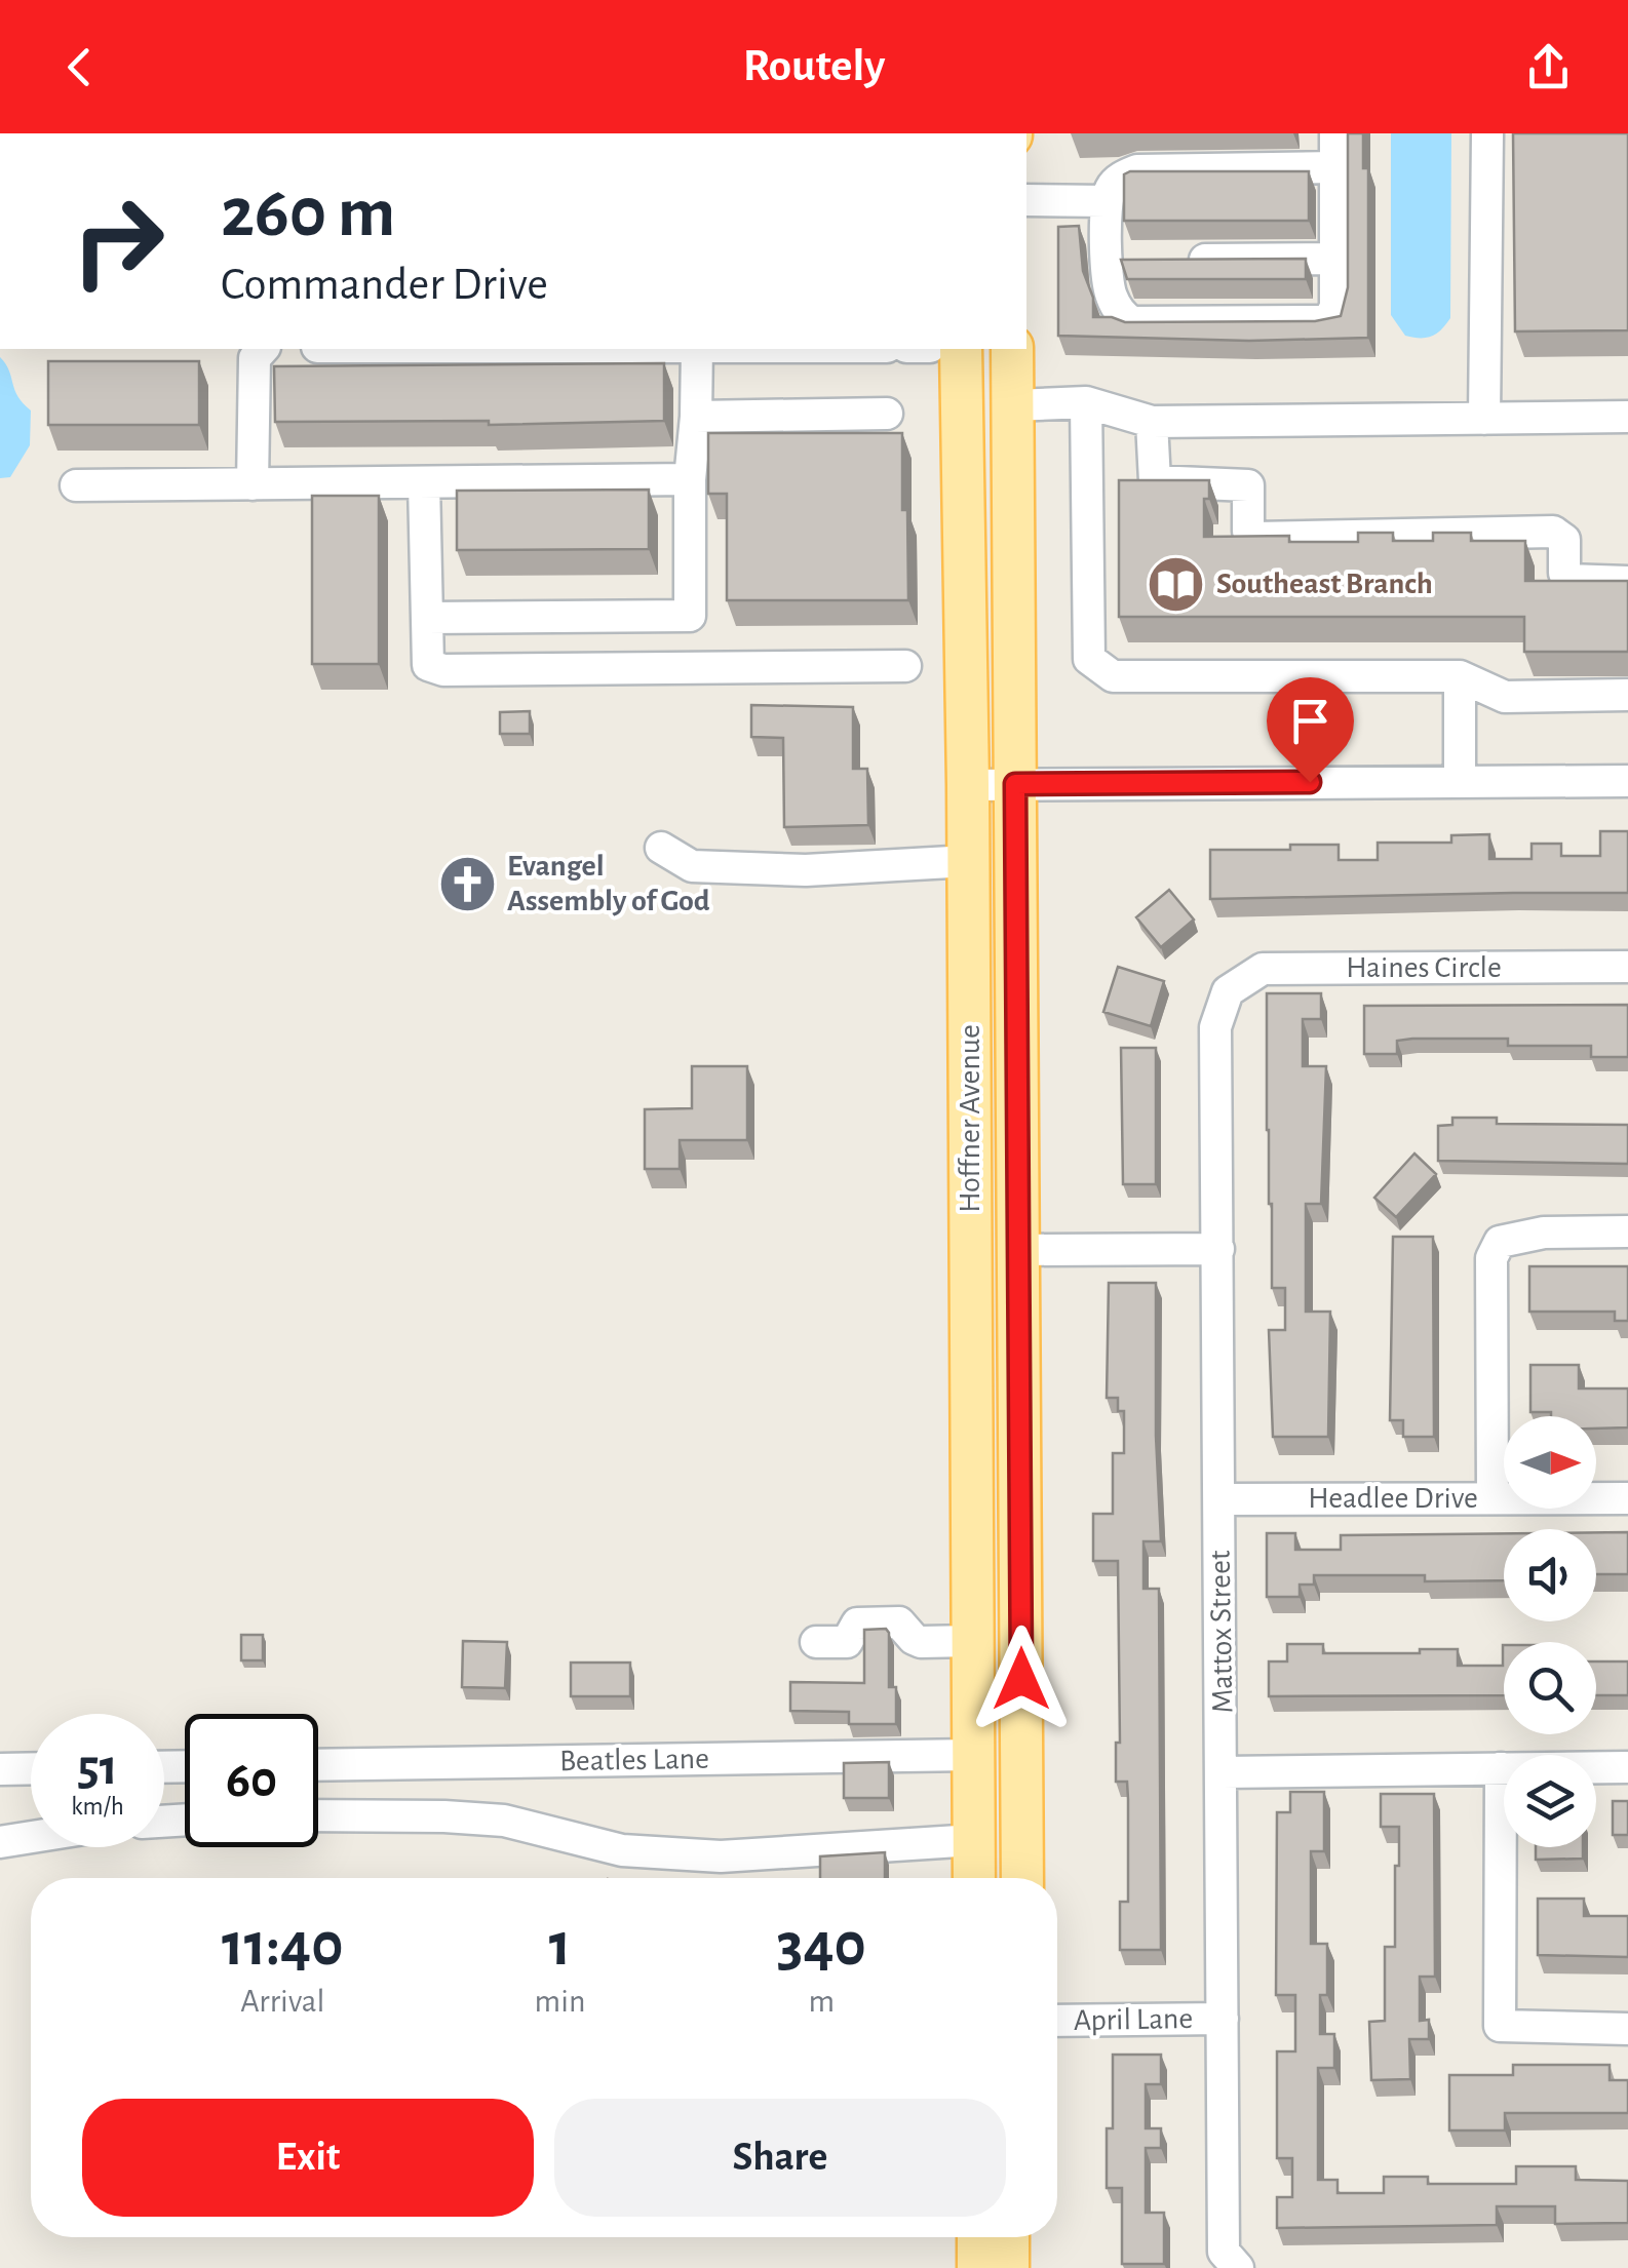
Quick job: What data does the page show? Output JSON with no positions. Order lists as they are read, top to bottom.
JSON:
{
  "streets": {
    "main road": ["Hoffner Avenue"],
    "street": [
      "Haines Circle",
      "Headlee Drive",
      "Mattox Street",
      "Beatles Lane",
      "April Lane"
    ]
  },
  "crossings": [
    ["Haines Circle", "Mattox Street"],
    ["Hoffner Avenue", "Beatles Lane"],
    ["Headlee Drive", "Mattox Street"],
    ["Mattox Street", "April Lane"]
  ],
  "places": {
    "library": ["Southeast Branch"],
    "church": ["Evangel Assembly of God"]
  },
  "north": "right",
  "page": {
    "header": "Routely",
    "turn": ["260 m", "Commander Drive"],
    "speed": "51 km/h",
    "limit": "60",
    "eta": [
      "11:40",
      "Arrival",
      "1",
      "min",
      "340",
      "m"
    ],
    "buttons": ["Exit", "Share"]
  }
}
